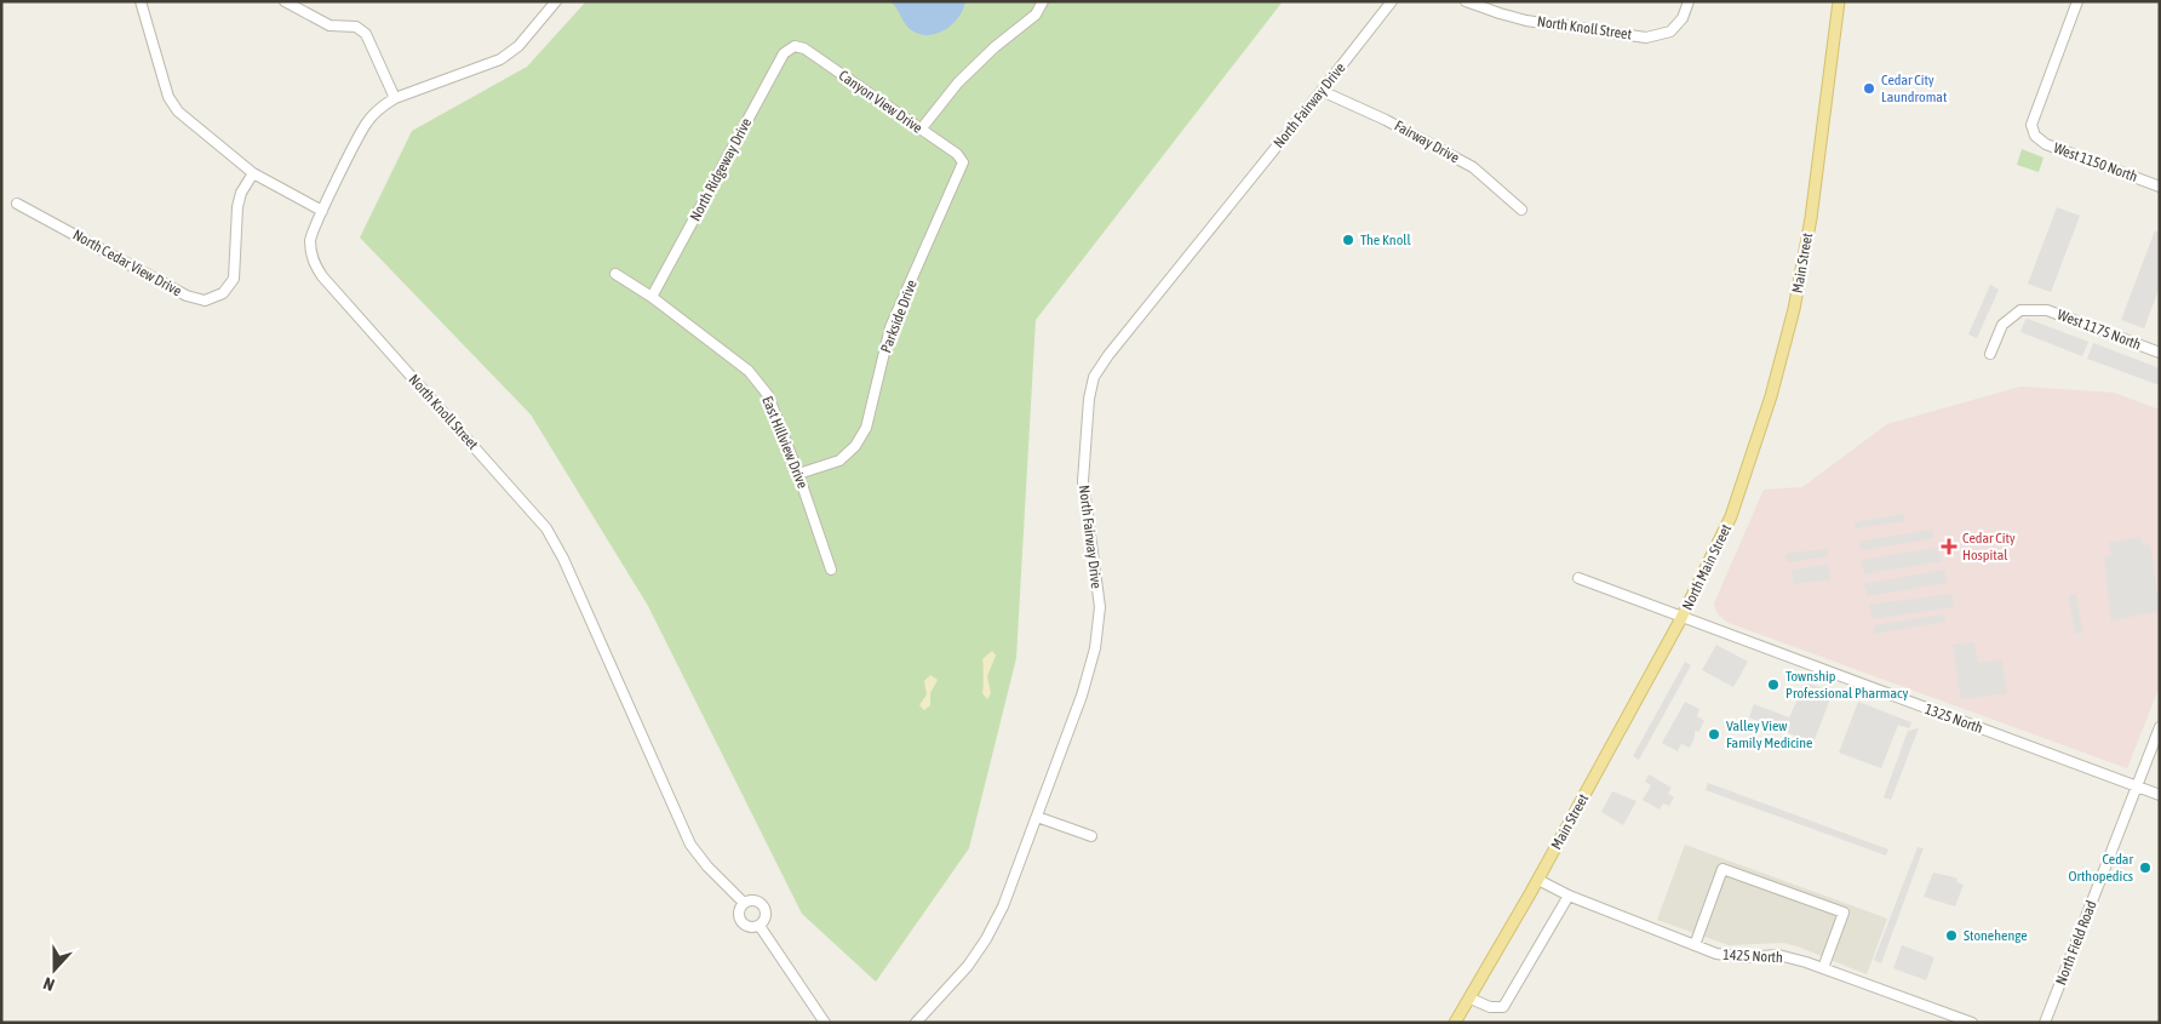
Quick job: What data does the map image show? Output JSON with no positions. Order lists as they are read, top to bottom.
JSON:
{
  "streets": {
    "main road": ["Main Street", "North Main Street"],
    "street": [
      "North Knoll Street",
      "Canyon View Drive",
      "North Fairway Drive",
      "Fairway Drive",
      "West 1150 North",
      "North Ridgeway Drive",
      "North Cedar View Drive",
      "Parkside Drive",
      "West 1175 North",
      "East Hillview Drive",
      "1325 North",
      "North Field Road",
      "1425 North"
    ]
  },
  "crossings": [
    ["Canyon View Drive", "North Ridgeway Drive"],
    ["Canyon View Drive", "Parkside Drive"],
    ["North Fairway Drive", "Fairway Drive"],
    ["North Ridgeway Drive", "East Hillview Drive"],
    ["Main Street", "North Main Street"],
    ["Main Street", "1325 North"],
    ["Main Street", "1425 North"],
    ["Parkside Drive", "East Hillview Drive"],
    ["North Main Street", "1325 North"],
    ["1325 North", "North Field Road"]
  ],
  "places": {
    "other": [
      "Cedar City Laundromat",
      "The Knoll",
      "Township Professional Pharmacy",
      "Valley View Family Medicine",
      "Cedar Orthopedics",
      "Stonehenge"
    ],
    "health": ["Cedar City Hospital"]
  },
  "north": "bottom"
}
